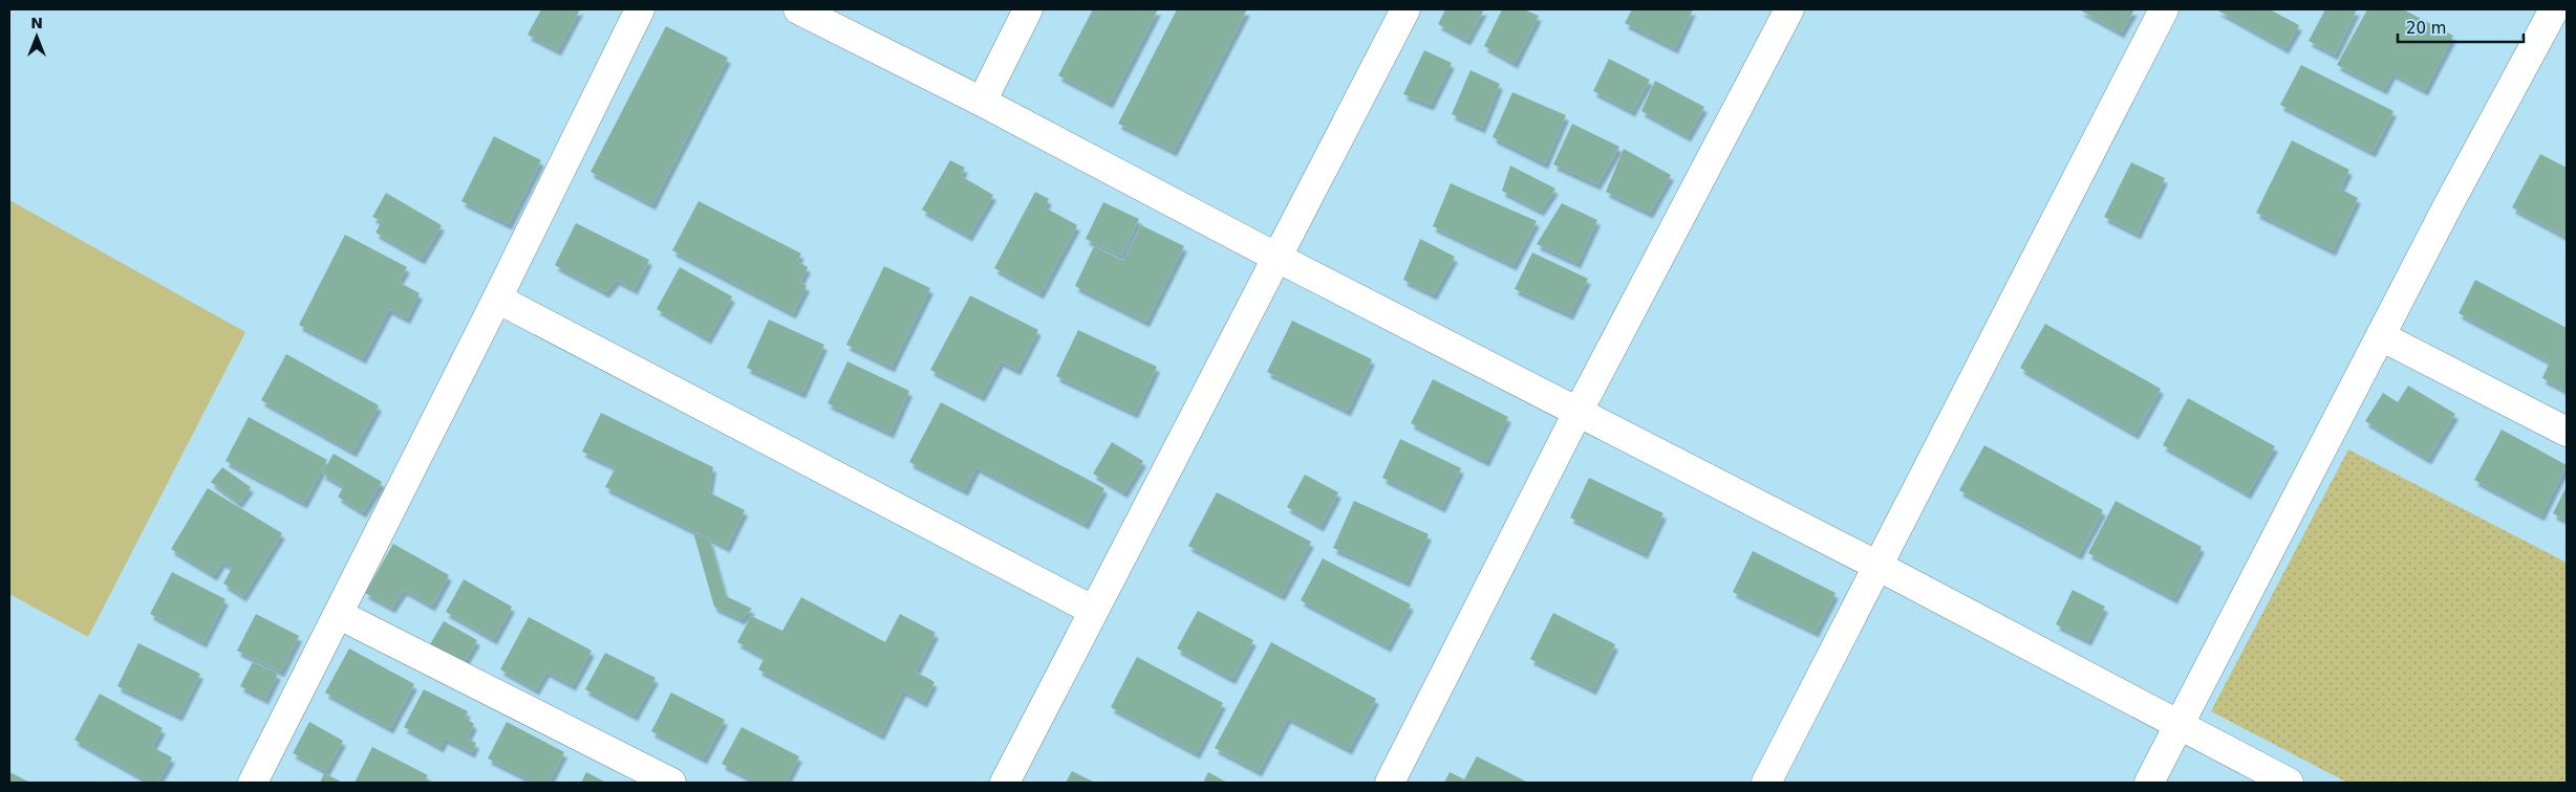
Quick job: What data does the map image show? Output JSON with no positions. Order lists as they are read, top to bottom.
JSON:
{
  "scale_bar": "20 m",
  "north": "top"
}
